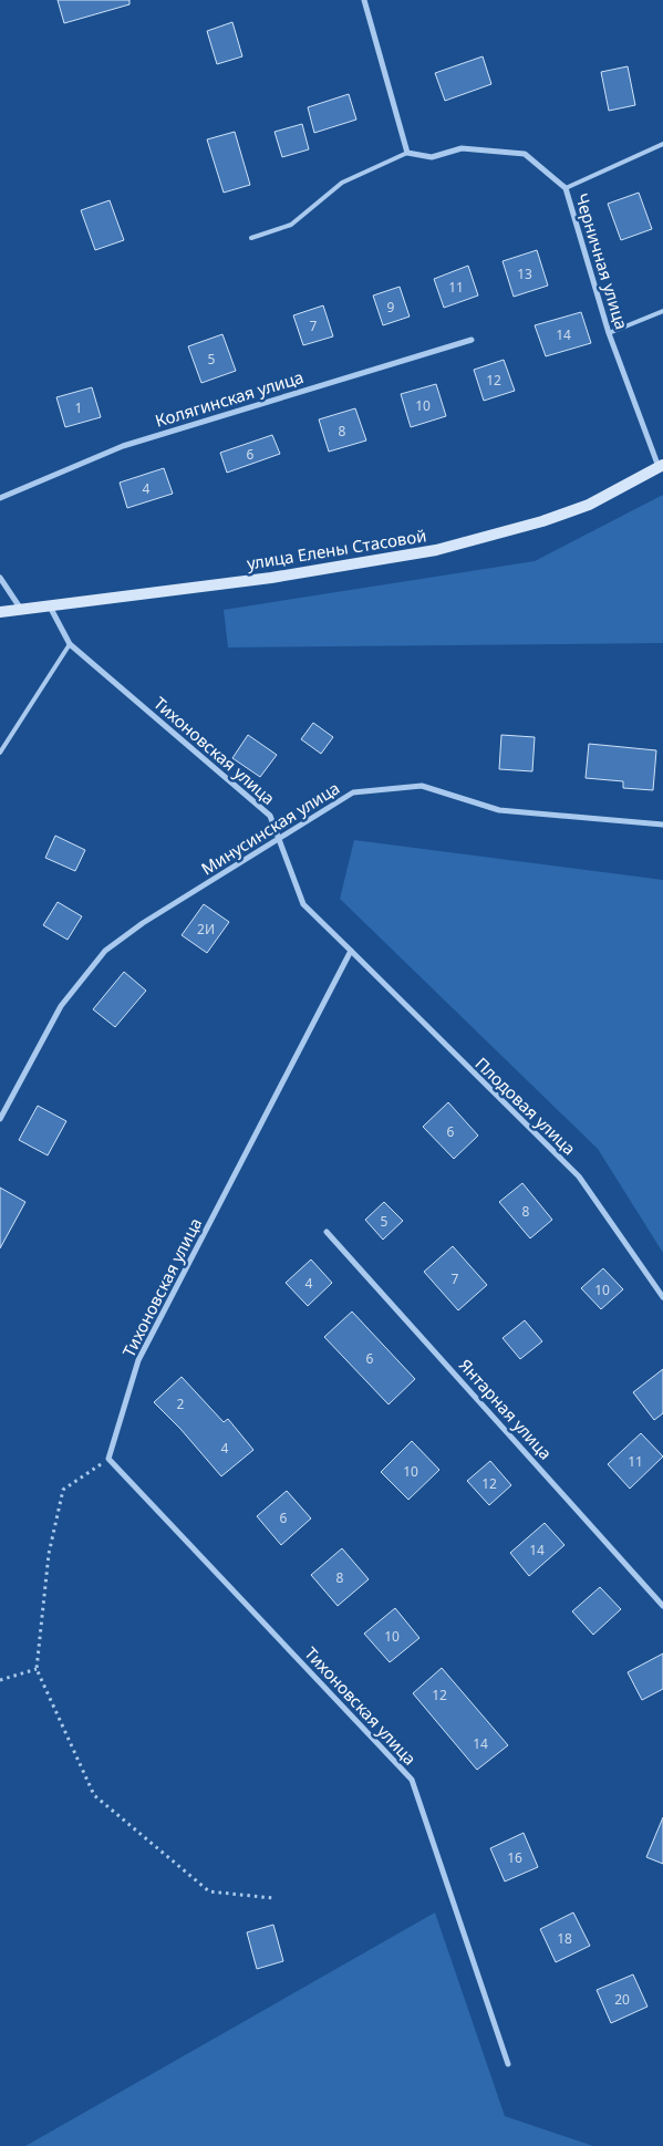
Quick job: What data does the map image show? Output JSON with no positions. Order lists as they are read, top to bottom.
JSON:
{
  "streets": {
    "main road": ["улица Елены Стасовой"],
    "street": [
      "Черничная улица",
      "Колягинская улица",
      "Тихоновская улица",
      "Минусинская улица",
      "Плодовая улица",
      "Янтарная улица"
    ]
  },
  "crossings": [
    ["Черничная улица", "улица Елены Стасовой"],
    ["улица Елены Стасовой", "Тихоновская улица"],
    ["Тихоновская улица", "Минусинская улица"],
    ["Тихоновская улица", "Плодовая улица"]
  ],
  "house_numbers": [
    "13",
    "11",
    "9",
    "7",
    "14",
    "5",
    "12",
    "10",
    "1",
    "8",
    "6",
    "4",
    "2И",
    "6",
    "8",
    "5",
    "7",
    "4",
    "10",
    "6",
    "2",
    "4",
    "11",
    "10",
    "12",
    "6",
    "14",
    "8",
    "10",
    "12",
    "14",
    "16",
    "18",
    "20"
  ]
}
